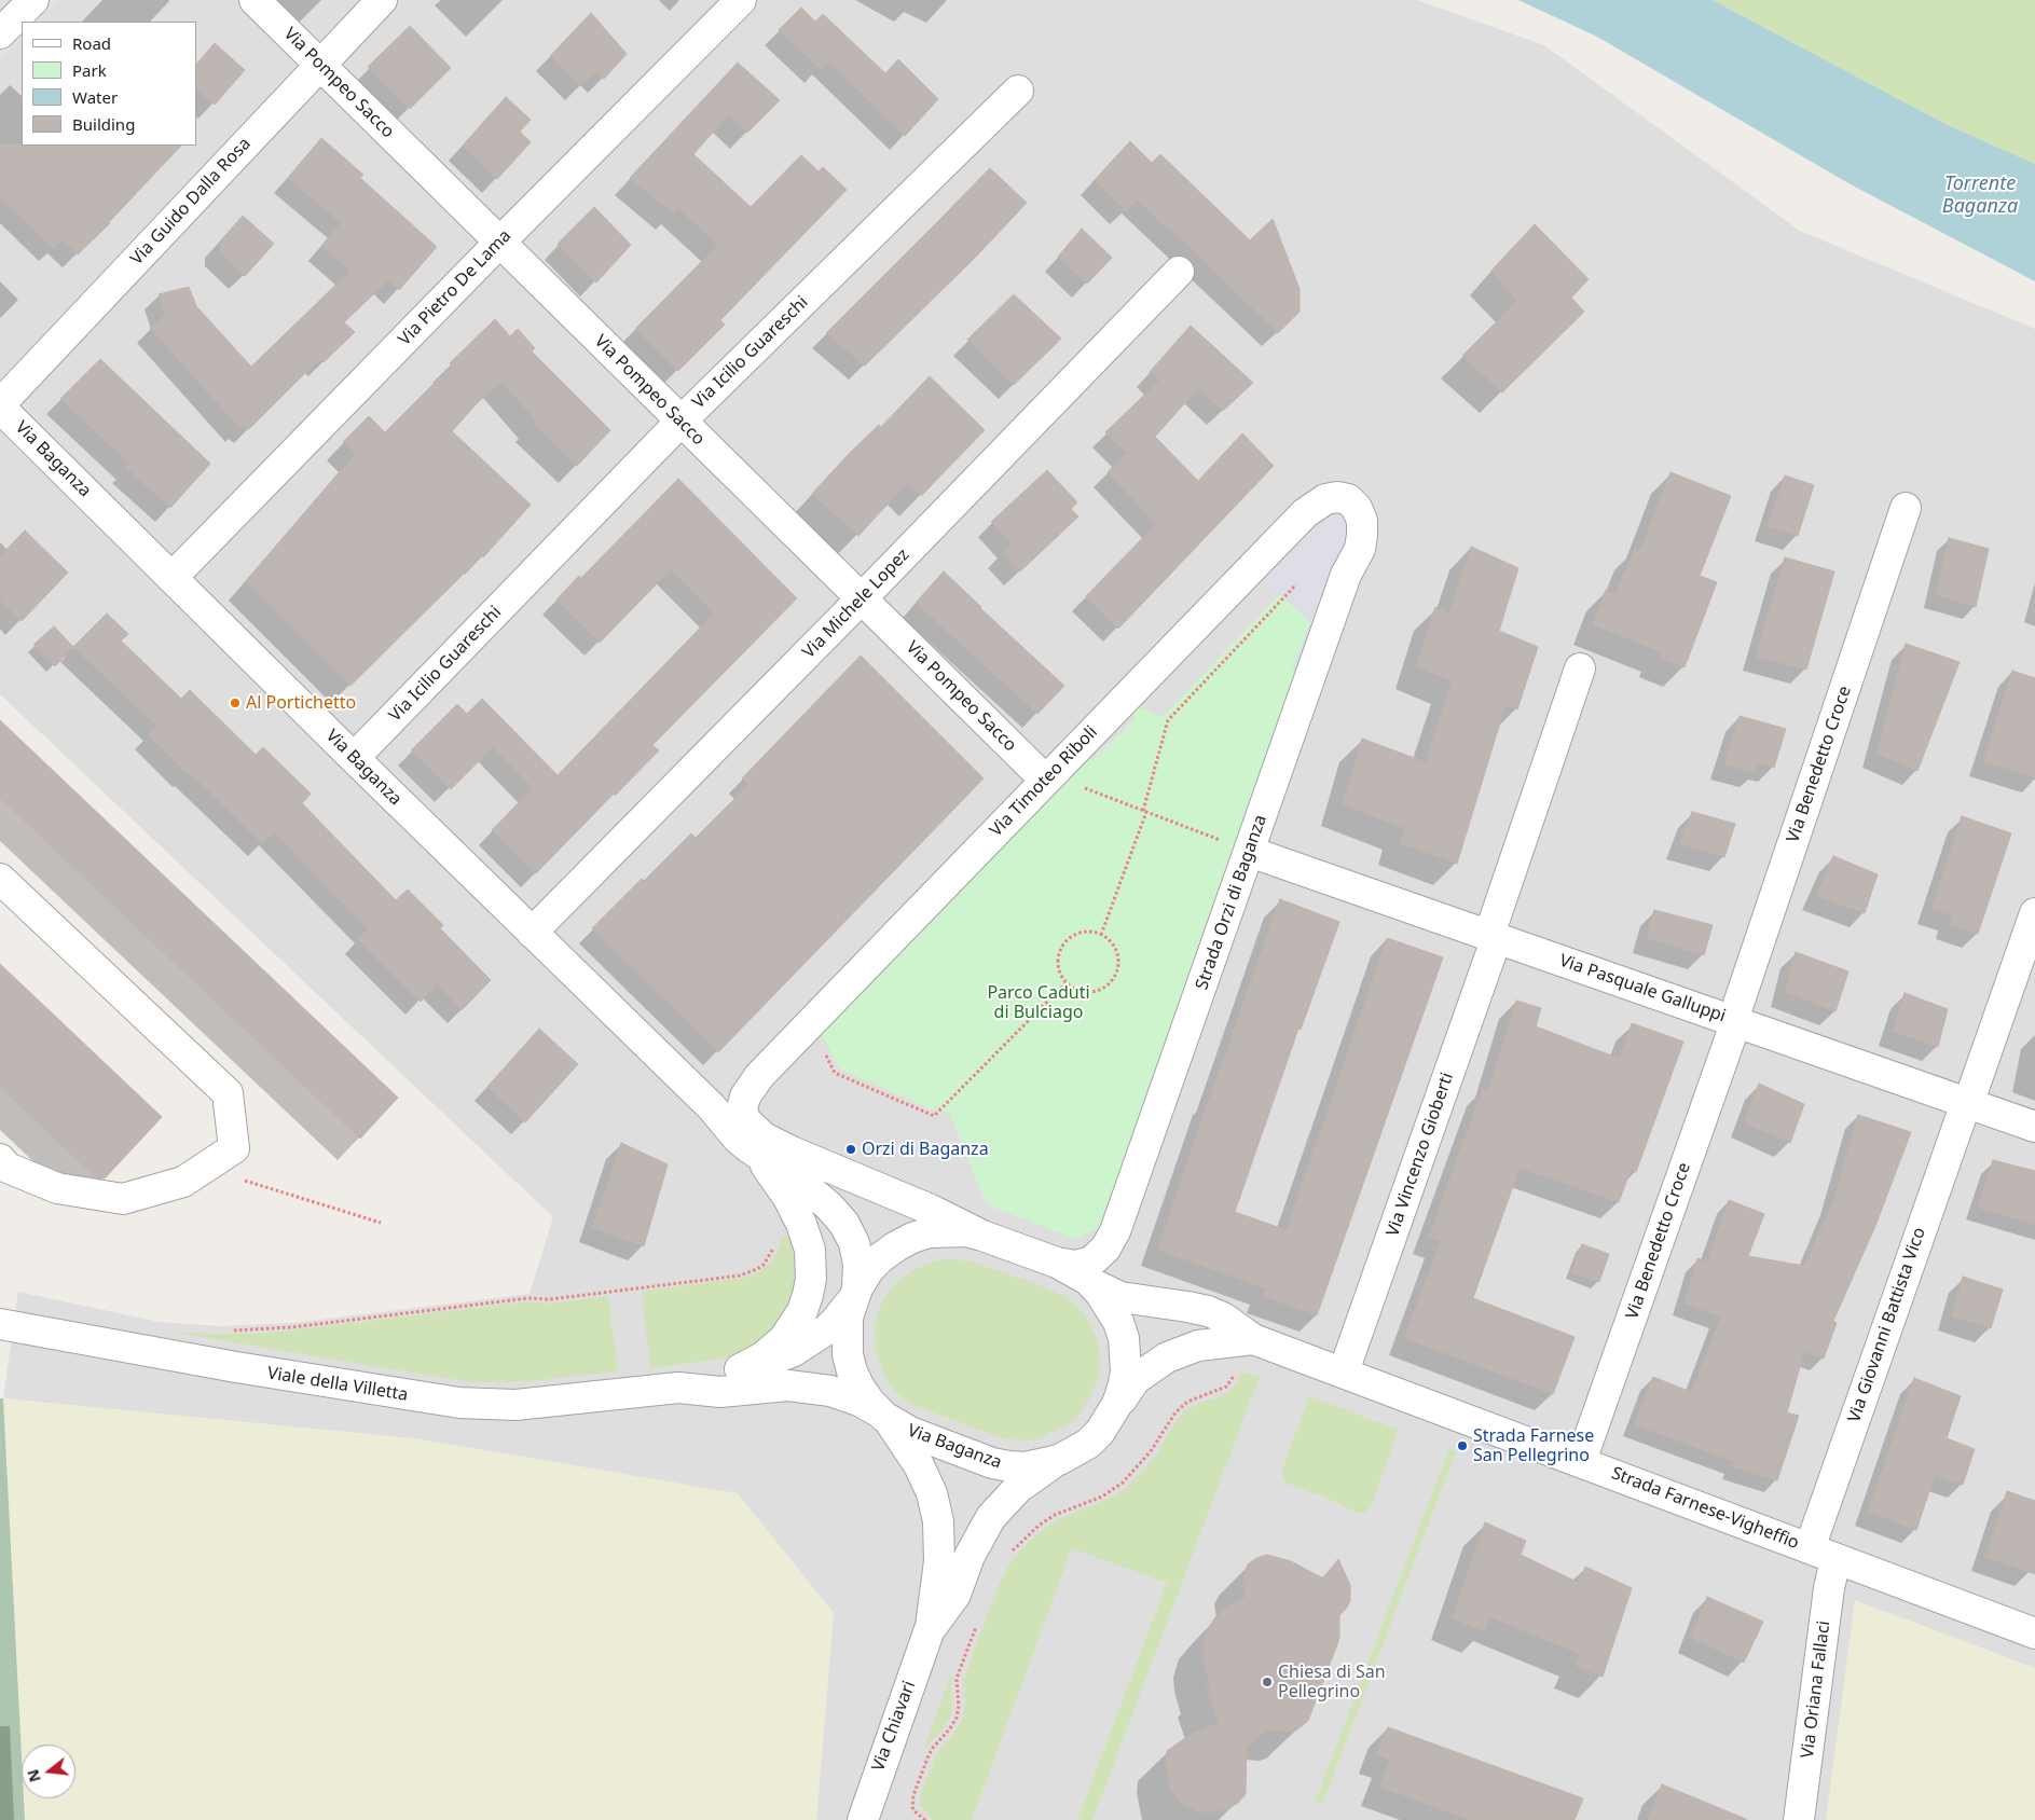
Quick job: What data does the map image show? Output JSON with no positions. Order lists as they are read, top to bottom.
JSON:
{
  "streets": {
    "street": [
      "Via Pompeo Sacco",
      "Via Guido Dalla Rosa",
      "Via Pietro De Lama",
      "Via Icilio Guareschi",
      "Via Baganza",
      "Via Michele Lopez",
      "Via Benedetto Croce",
      "Via Timoteo Riboli",
      "Strada Orzi di Baganza",
      "Via Pasquale Galluppi",
      "Via Vincenzo Gioberti",
      "Via Giovanni Battista Vico",
      "Viale della Villetta",
      "Strada Farnese-Vigheffio",
      "Via Oriana Fallaci",
      "Via Chiavari"
    ]
  },
  "crossings": [
    ["Via Pompeo Sacco", "Via Guido Dalla Rosa"],
    ["Via Pompeo Sacco", "Via Pietro De Lama"],
    ["Via Pompeo Sacco", "Via Icilio Guareschi"],
    ["Via Pompeo Sacco", "Via Michele Lopez"],
    ["Via Pompeo Sacco", "Via Timoteo Riboli"],
    ["Via Guido Dalla Rosa", "Via Baganza"],
    ["Via Pietro De Lama", "Via Baganza"],
    ["Via Icilio Guareschi", "Via Baganza"],
    ["Via Baganza", "Via Michele Lopez"],
    ["Via Baganza", "Via Timoteo Riboli"],
    ["Via Baganza", "Strada Orzi di Baganza"],
    ["Via Baganza", "Viale della Villetta"],
    ["Via Baganza", "Strada Farnese-Vigheffio"],
    ["Via Baganza", "Via Chiavari"],
    ["Via Benedetto Croce", "Via Pasquale Galluppi"],
    ["Via Benedetto Croce", "Strada Farnese-Vigheffio"],
    ["Via Timoteo Riboli", "Strada Orzi di Baganza"],
    ["Strada Orzi di Baganza", "Via Pasquale Galluppi"],
    ["Via Pasquale Galluppi", "Via Vincenzo Gioberti"],
    ["Via Pasquale Galluppi", "Via Giovanni Battista Vico"],
    ["Via Vincenzo Gioberti", "Strada Farnese-Vigheffio"],
    ["Via Giovanni Battista Vico", "Strada Farnese-Vigheffio"],
    ["Via Giovanni Battista Vico", "Via Oriana Fallaci"],
    ["Viale della Villetta", "Via Chiavari"],
    ["Strada Farnese-Vigheffio", "Via Oriana Fallaci"]
  ],
  "water": ["Torrente Baganza"],
  "parks": ["Parco Caduti di Bulciago"],
  "places": [
    "Al Portichetto",
    "Orzi di Baganza",
    "Strada Farnese San Pellegrino",
    "Chiesa di San Pellegrino"
  ],
  "legend": [
    "Road",
    "Park",
    "Water",
    "Building"
  ],
  "north": "left"
}
